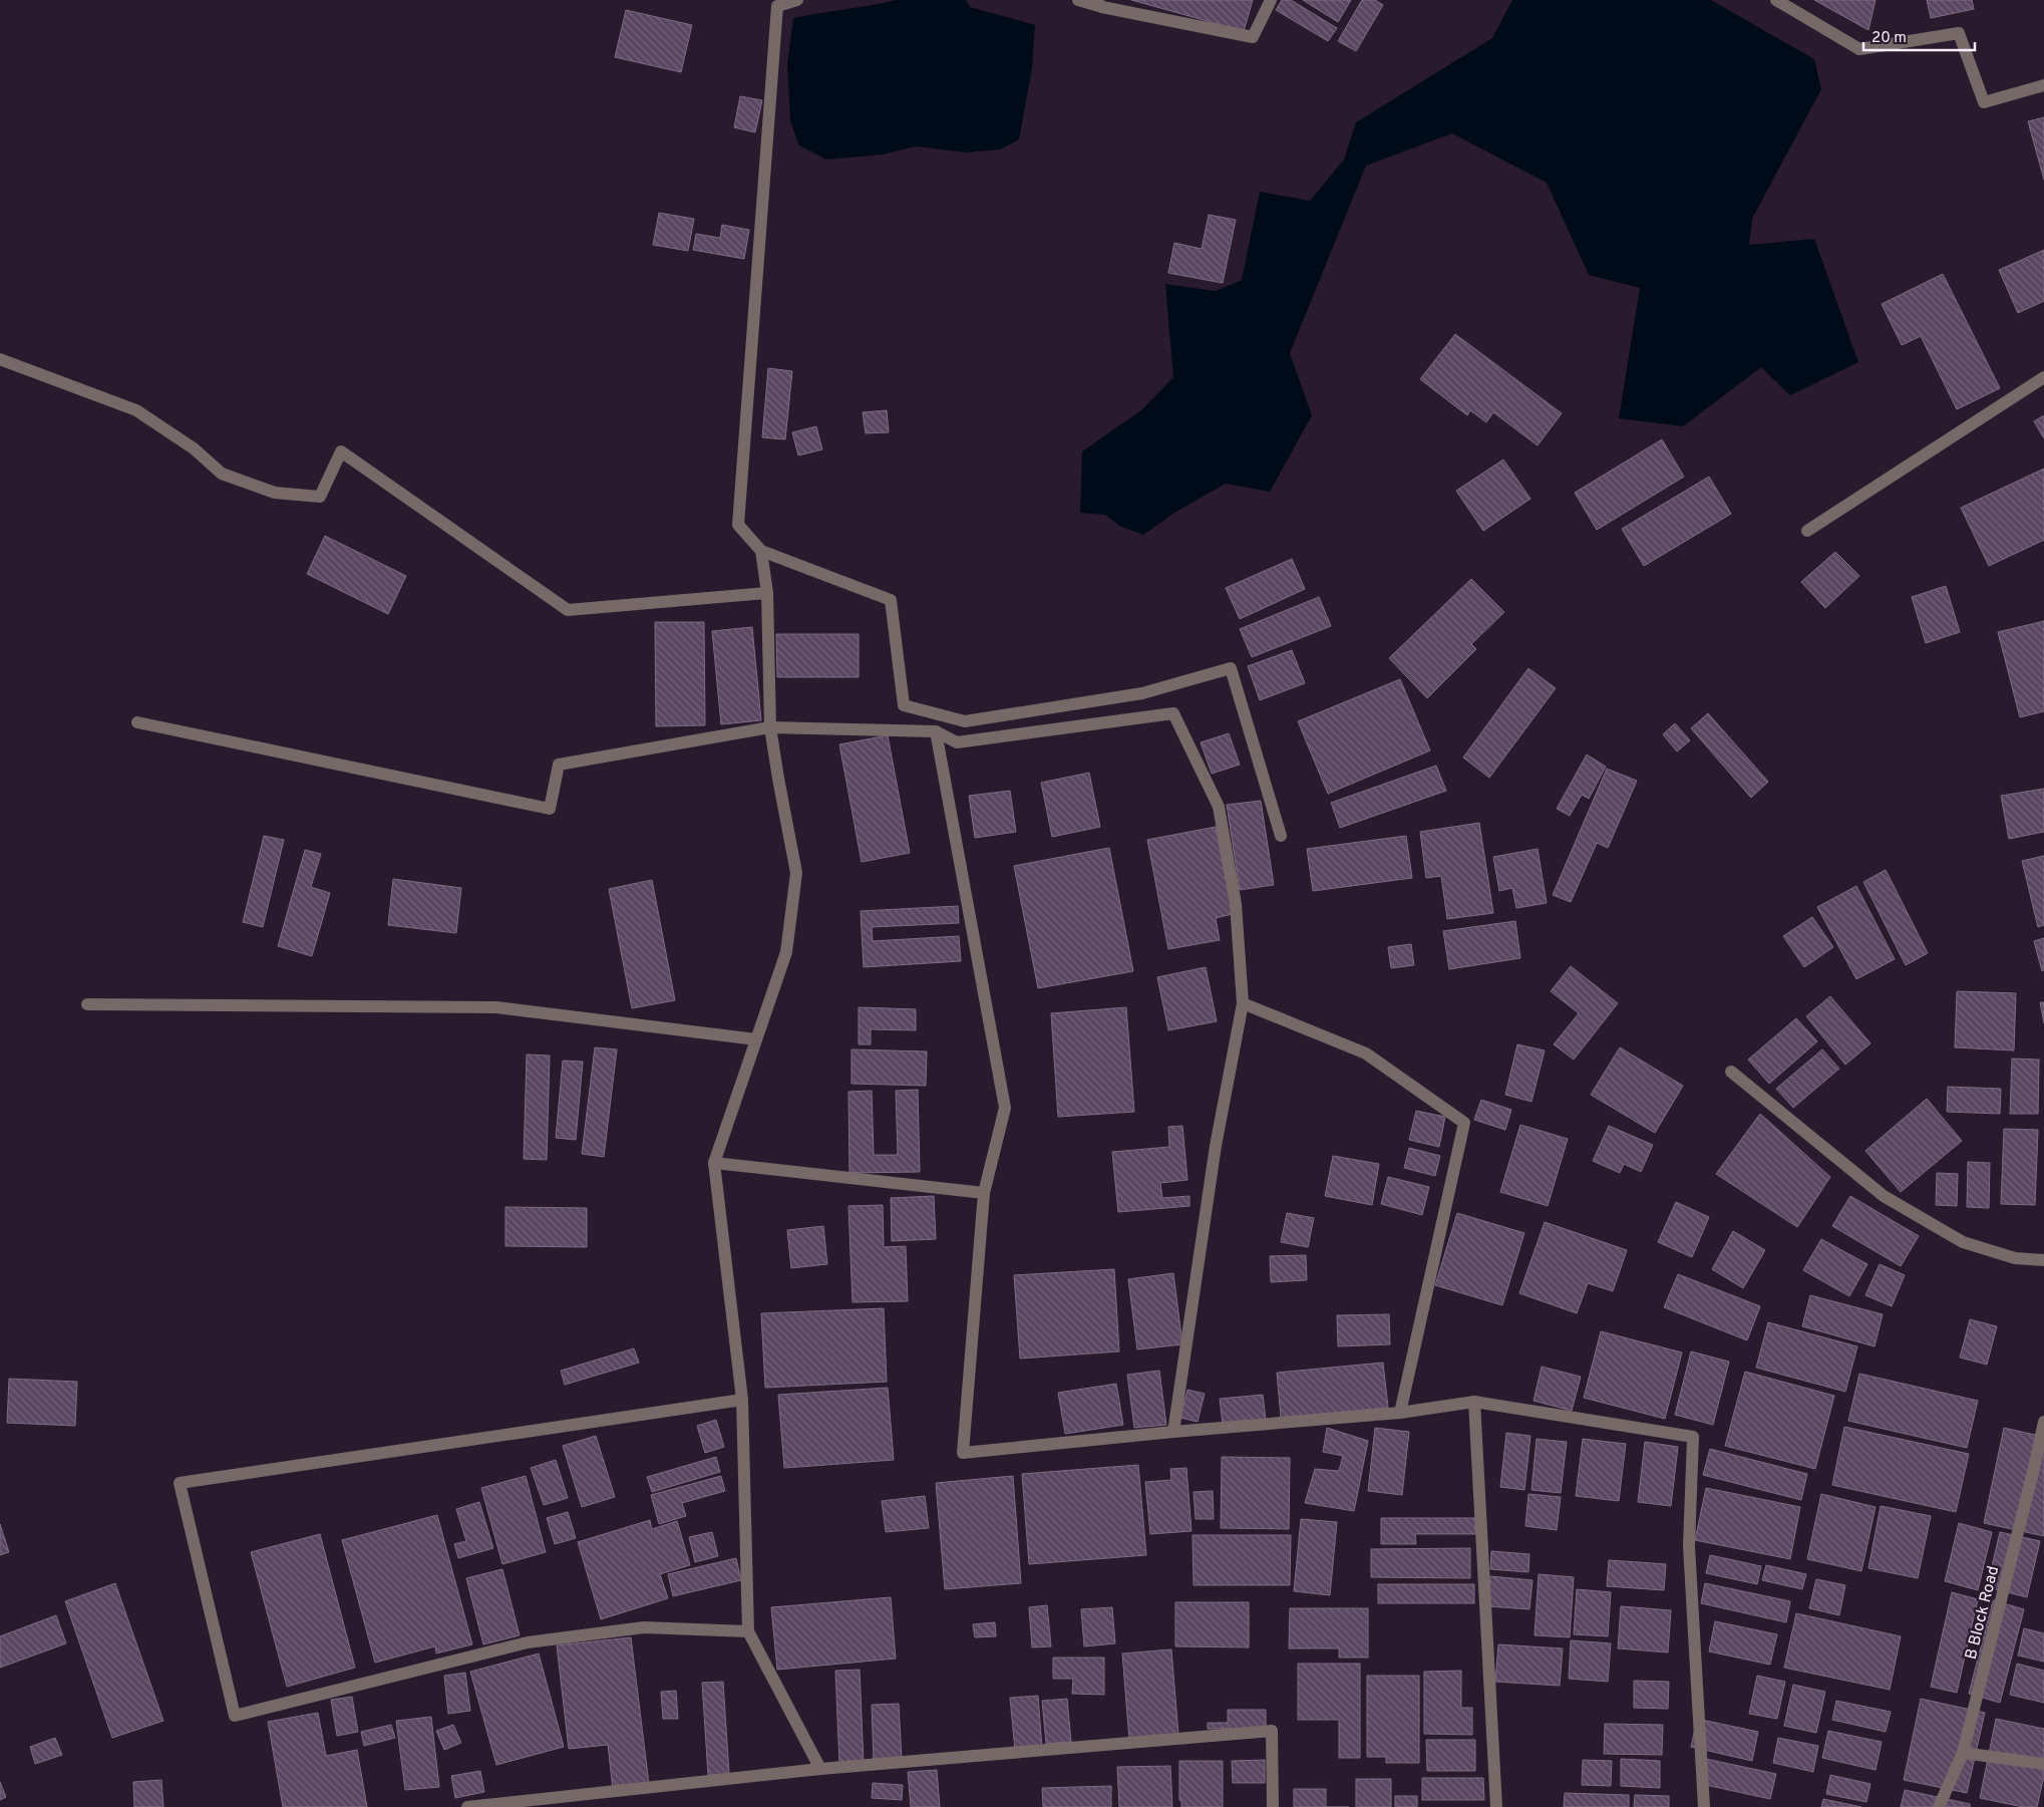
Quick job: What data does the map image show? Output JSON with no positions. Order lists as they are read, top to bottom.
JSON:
{
  "streets": {
    "street": ["B Block Road"]
  },
  "scale_bar": "20 m"
}
